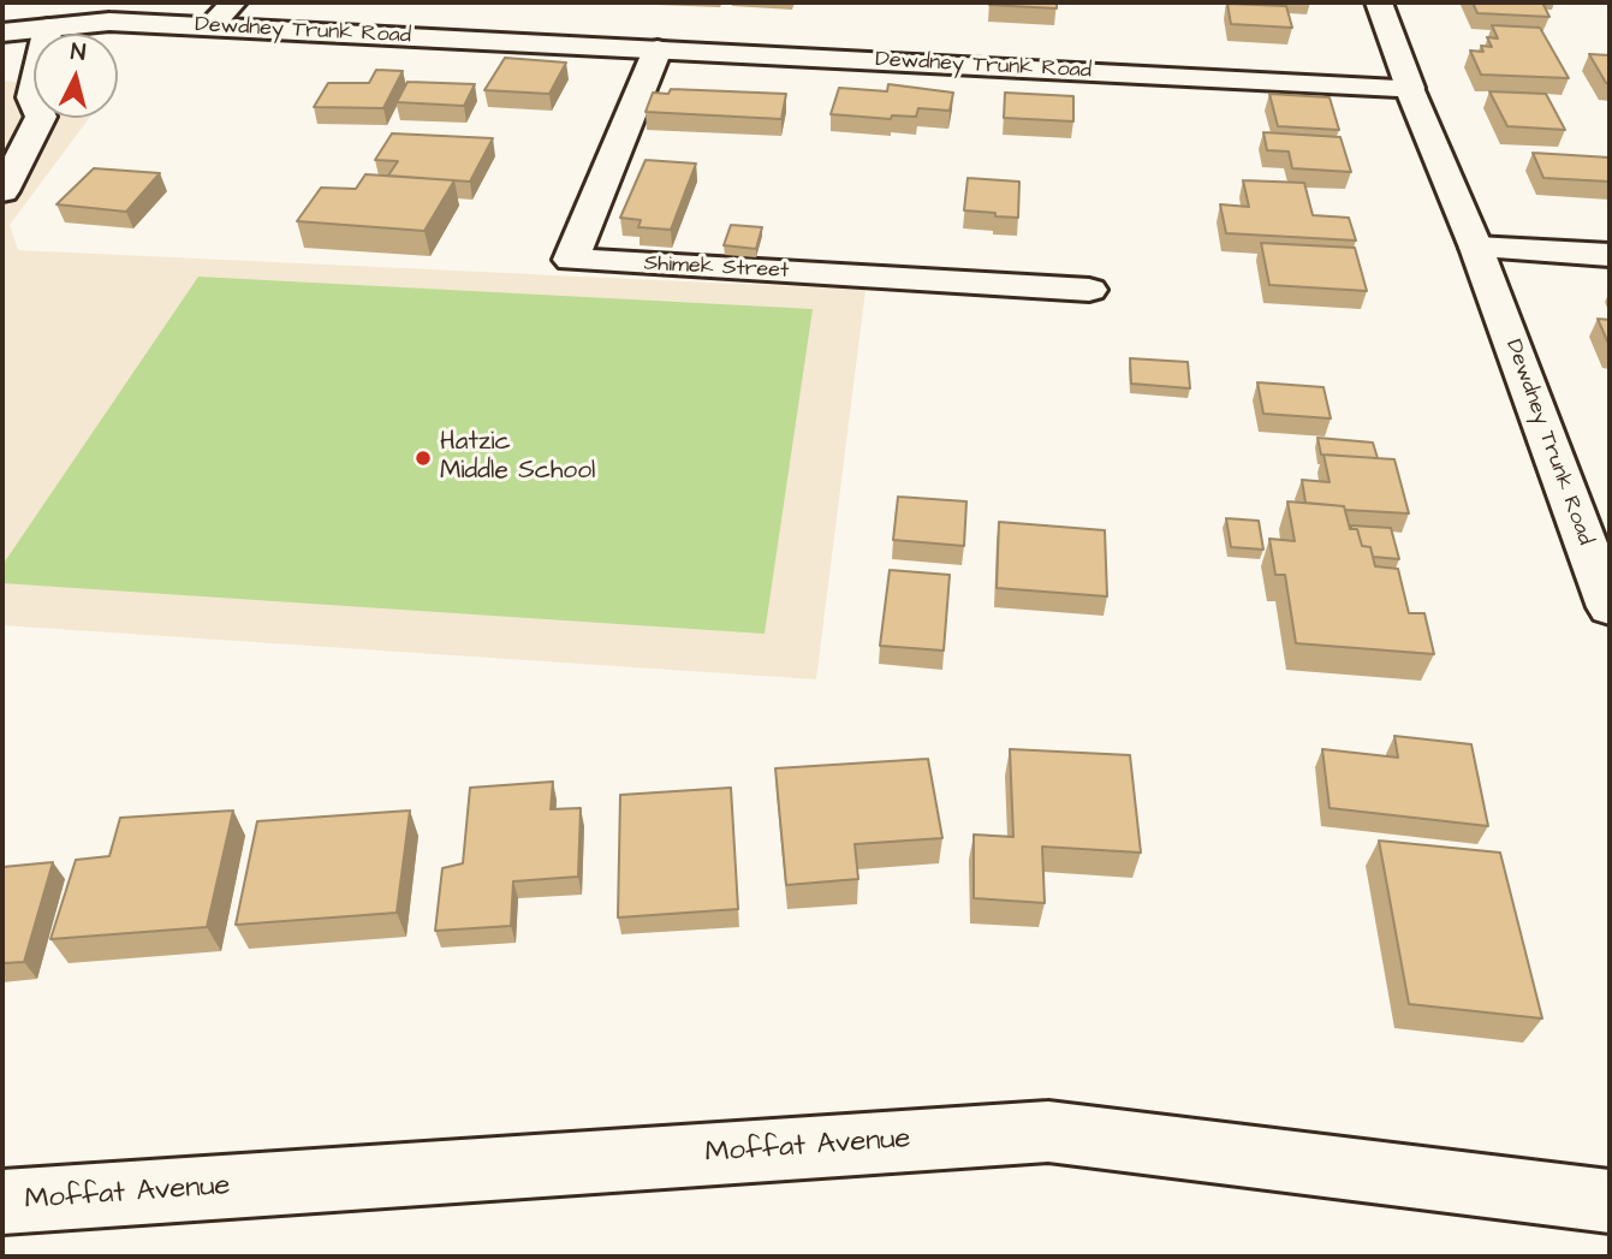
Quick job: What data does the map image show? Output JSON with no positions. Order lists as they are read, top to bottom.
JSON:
{
  "streets": {
    "street": ["Dewdney Trunk Road", "Shimek Street", "Moffat Avenue"]
  },
  "crossings": [
    ["Dewdney Trunk Road", "Shimek Street"]
  ],
  "places": ["Hatzic Middle School"],
  "north": "top"
}
